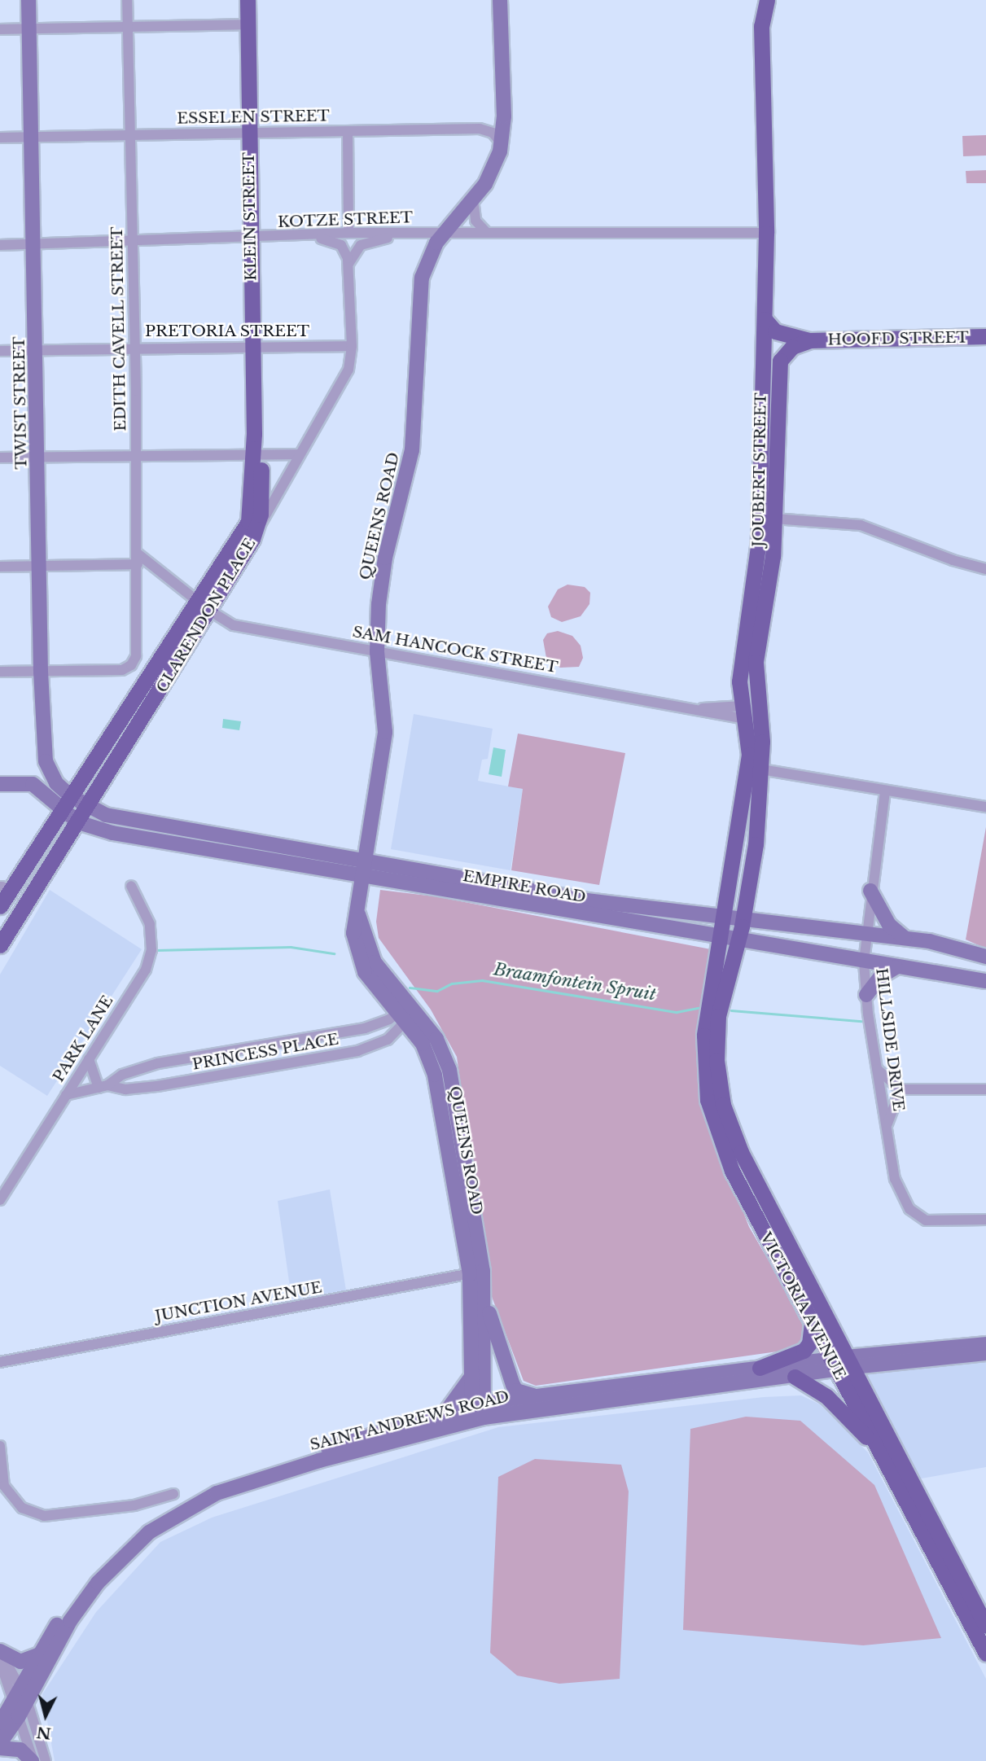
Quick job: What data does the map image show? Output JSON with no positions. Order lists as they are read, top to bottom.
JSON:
{
  "streets": {
    "main road": [
      "KLEIN STREET",
      "HOOFD STREET",
      "TWIST STREET",
      "JOUBERT STREET",
      "QUEENS ROAD",
      "CLARENDON PLACE",
      "EMPIRE ROAD",
      "VICTORIA AVENUE",
      "SAINT ANDREWS ROAD"
    ],
    "street": [
      "ESSELEN STREET",
      "KOTZE STREET",
      "EDITH CAVELL STREET",
      "PRETORIA STREET",
      "SAM HANCOCK STREET",
      "PARK LANE",
      "HILLSIDE DRIVE",
      "PRINCESS PLACE",
      "JUNCTION AVENUE"
    ]
  },
  "crossings": [
    ["ESSELEN STREET", "KLEIN STREET"],
    ["ESSELEN STREET", "EDITH CAVELL STREET"],
    ["ESSELEN STREET", "TWIST STREET"],
    ["ESSELEN STREET", "QUEENS ROAD"],
    ["KLEIN STREET", "KOTZE STREET"],
    ["KLEIN STREET", "PRETORIA STREET"],
    ["KLEIN STREET", "CLARENDON PLACE"],
    ["KOTZE STREET", "EDITH CAVELL STREET"],
    ["KOTZE STREET", "TWIST STREET"],
    ["KOTZE STREET", "JOUBERT STREET"],
    ["KOTZE STREET", "QUEENS ROAD"],
    ["KOTZE STREET", "CLARENDON PLACE"],
    ["EDITH CAVELL STREET", "PRETORIA STREET"],
    ["EDITH CAVELL STREET", "TWIST STREET"],
    ["EDITH CAVELL STREET", "SAM HANCOCK STREET"],
    ["PRETORIA STREET", "TWIST STREET"],
    ["PRETORIA STREET", "CLARENDON PLACE"],
    ["HOOFD STREET", "JOUBERT STREET"],
    ["TWIST STREET", "CLARENDON PLACE"],
    ["TWIST STREET", "EMPIRE ROAD"],
    ["JOUBERT STREET", "SAM HANCOCK STREET"],
    ["JOUBERT STREET", "EMPIRE ROAD"],
    ["JOUBERT STREET", "VICTORIA AVENUE"],
    ["QUEENS ROAD", "SAM HANCOCK STREET"],
    ["QUEENS ROAD", "EMPIRE ROAD"],
    ["QUEENS ROAD", "PRINCESS PLACE"],
    ["QUEENS ROAD", "JUNCTION AVENUE"],
    ["QUEENS ROAD", "SAINT ANDREWS ROAD"],
    ["CLARENDON PLACE", "SAM HANCOCK STREET"],
    ["CLARENDON PLACE", "EMPIRE ROAD"],
    ["EMPIRE ROAD", "HILLSIDE DRIVE"],
    ["EMPIRE ROAD", "VICTORIA AVENUE"],
    ["PARK LANE", "PRINCESS PLACE"],
    ["VICTORIA AVENUE", "SAINT ANDREWS ROAD"]
  ],
  "water": ["Braamfontein Spruit"],
  "north": "bottom"
}
